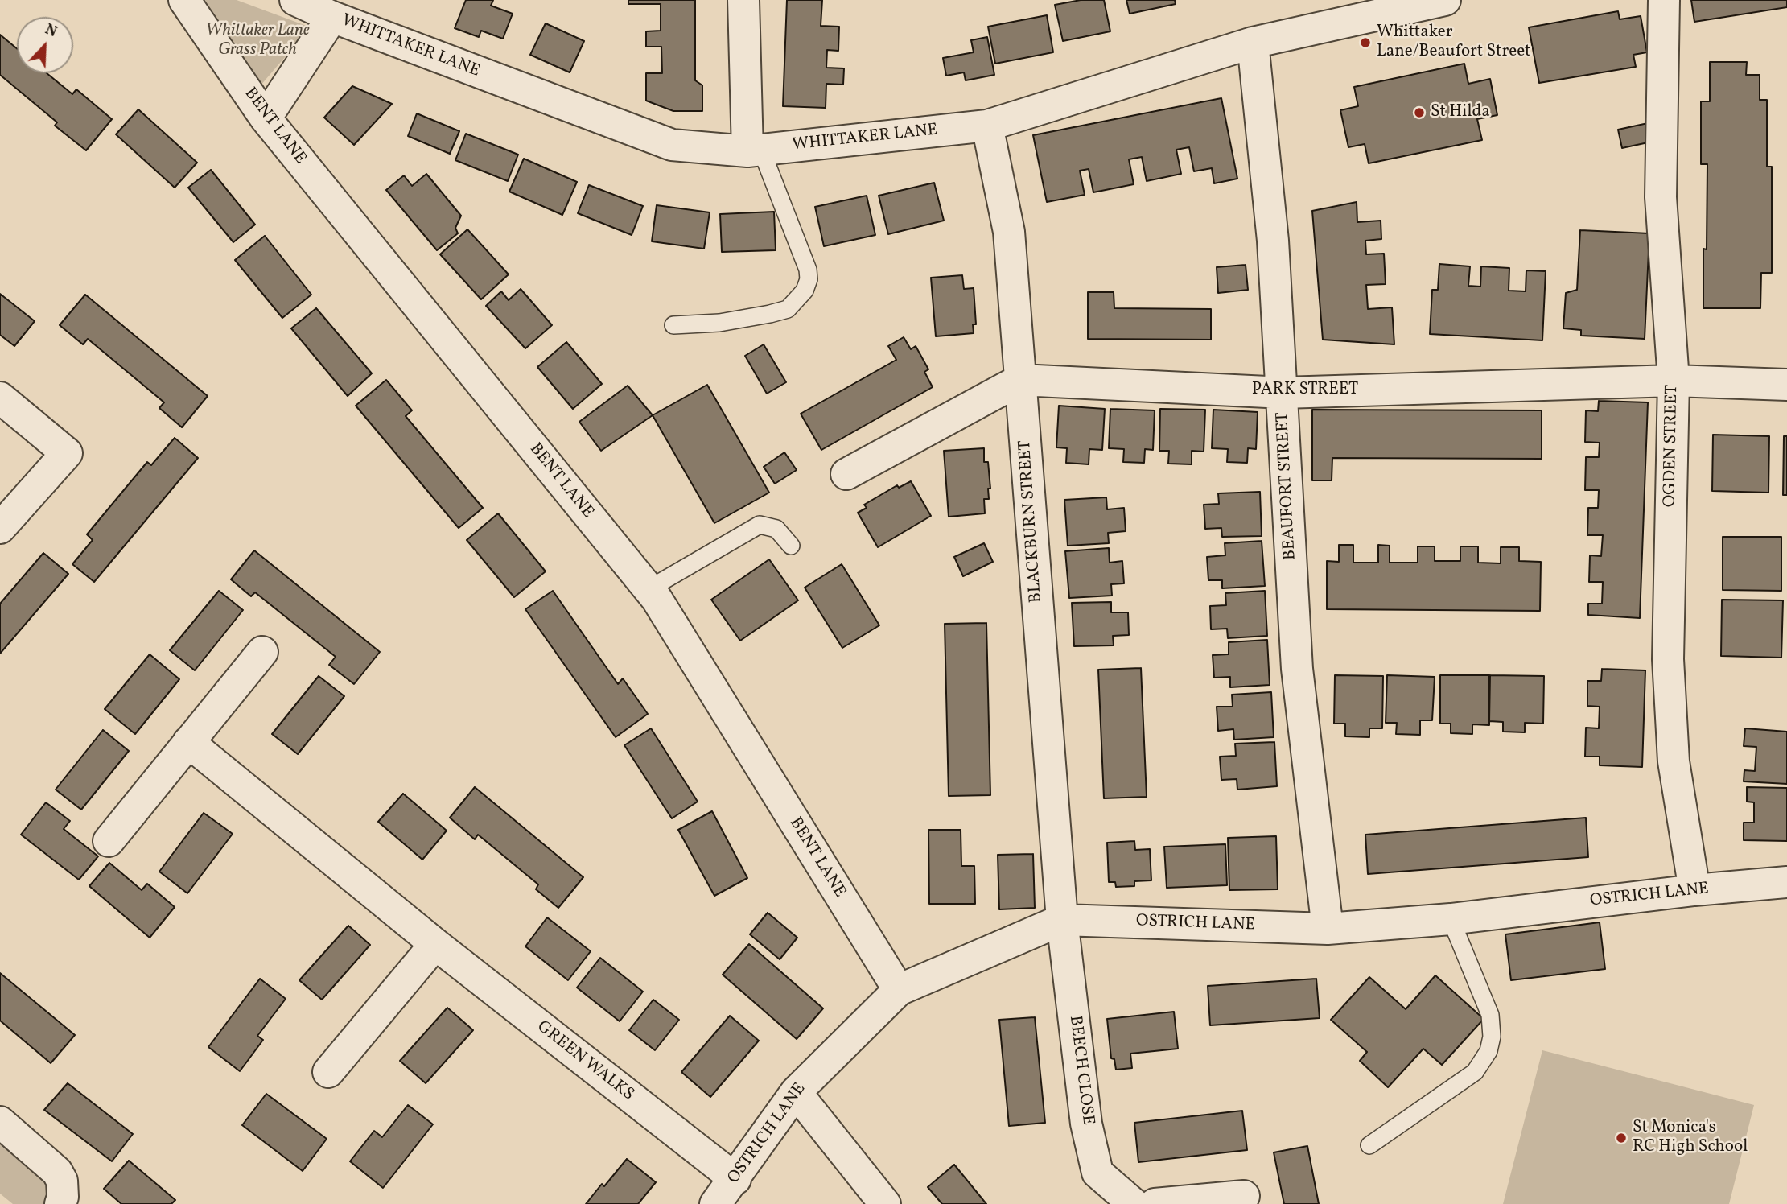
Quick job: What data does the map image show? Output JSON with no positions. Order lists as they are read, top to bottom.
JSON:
{
  "streets": {
    "street": [
      "WHITTAKER LANE",
      "BENT LANE",
      "PARK STREET",
      "OGDEN STREET",
      "BEAUFORT STREET",
      "BLACKBURN STREET",
      "OSTRICH LANE",
      "GREEN WALKS",
      "BEECH CLOSE"
    ]
  },
  "crossings": [
    ["WHITTAKER LANE", "BEAUFORT STREET"],
    ["WHITTAKER LANE", "BLACKBURN STREET"],
    ["BENT LANE", "OSTRICH LANE"],
    ["PARK STREET", "OGDEN STREET"],
    ["PARK STREET", "BEAUFORT STREET"],
    ["PARK STREET", "BLACKBURN STREET"],
    ["OGDEN STREET", "OSTRICH LANE"],
    ["BEAUFORT STREET", "OSTRICH LANE"],
    ["BLACKBURN STREET", "OSTRICH LANE"],
    ["BLACKBURN STREET", "BEECH CLOSE"],
    ["OSTRICH LANE", "GREEN WALKS"],
    ["OSTRICH LANE", "BEECH CLOSE"]
  ],
  "parks": ["Whittaker Lane Grass Patch"],
  "places": ["Whittaker Lane/Beaufort Street", "St Hilda", "St Monica's RC High School"],
  "north": "top right"
}
